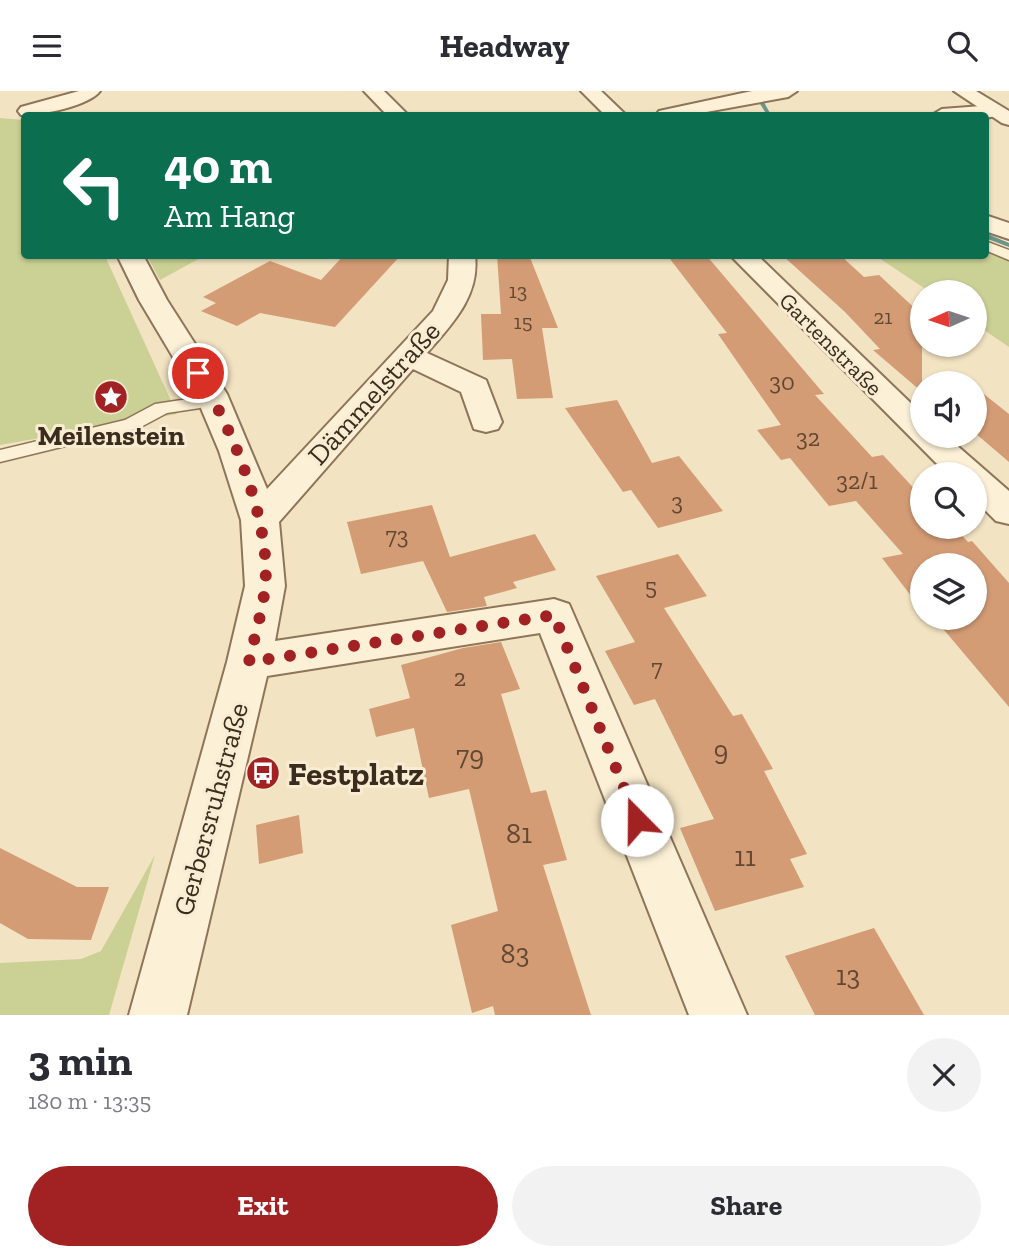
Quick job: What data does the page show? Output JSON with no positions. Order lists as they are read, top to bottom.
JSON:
{
  "streets": {
    "street": ["Gartenstraße", "Dämmelstraße", "Gerbersruhstraße"]
  },
  "crossings": [
    ["Dämmelstraße", "Gerbersruhstraße"]
  ],
  "places": {
    "place": ["Meilenstein"],
    "bus stop": ["Festplatz"]
  },
  "house_numbers": [
    "13",
    "21",
    "15",
    "30",
    "32",
    "32/1",
    "3",
    "73",
    "5",
    "7",
    "2",
    "9",
    "79",
    "81",
    "11",
    "83",
    "13"
  ],
  "north": "left",
  "page": {
    "header": "Headway",
    "turn": ["40 m", "Am Hang"],
    "heading": ["3 min", "180 m · 13:35"],
    "buttons": ["Exit", "Share"]
  }
}
